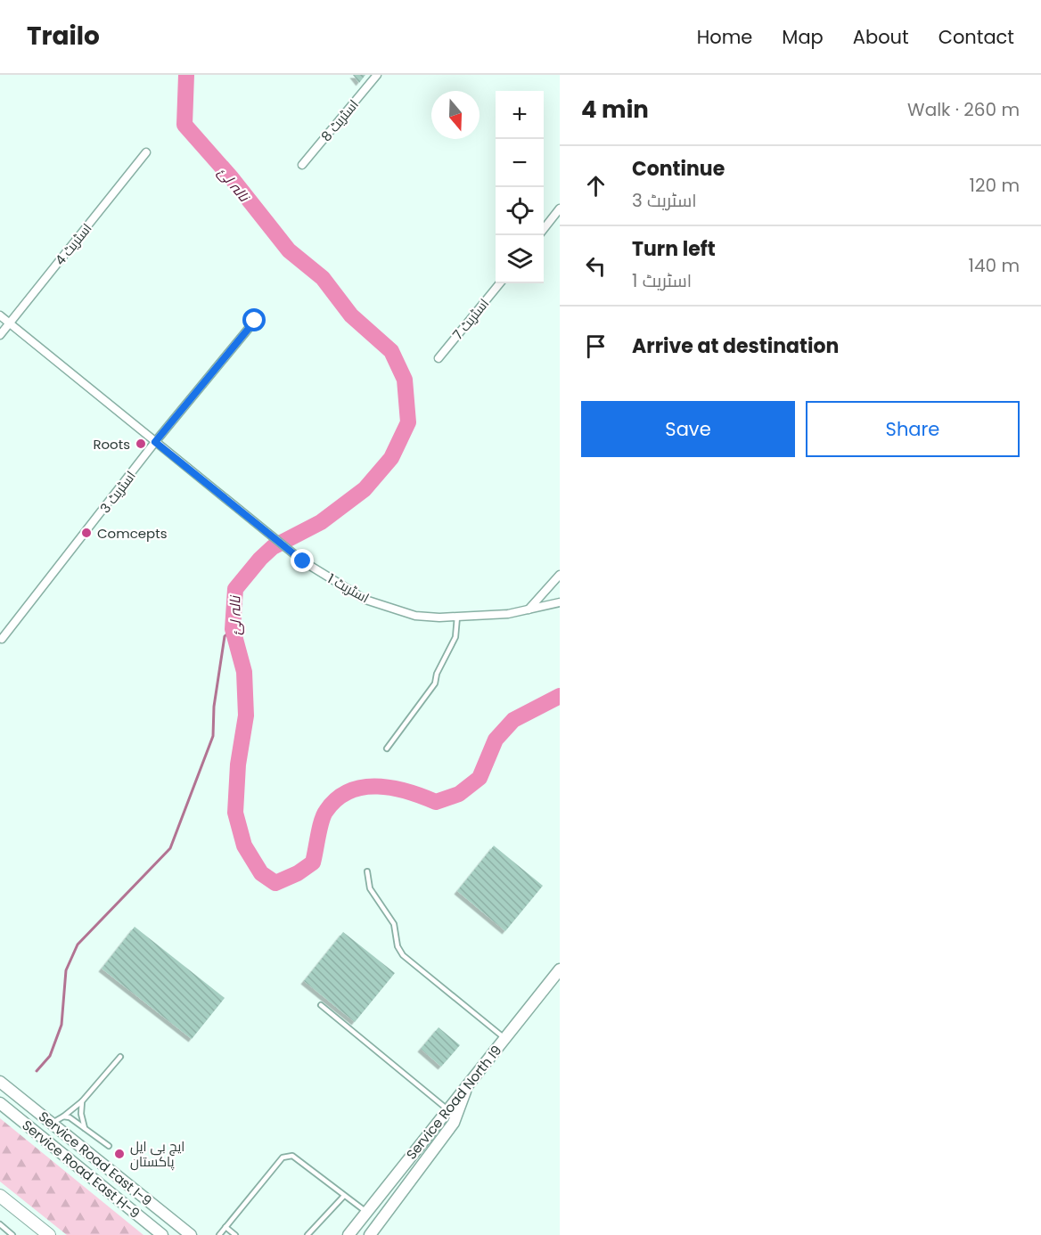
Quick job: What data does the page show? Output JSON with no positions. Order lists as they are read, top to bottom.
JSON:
{
  "streets": {
    "main road": ["Service Road North I9", "Service Road East I-9", "Service Road East H-9"],
    "street": [
      "اسٹریٹ 8",
      "اسٹریٹ 4",
      "اسٹریٹ 7",
      "اسٹریٹ 3",
      "اسٹریٹ 1"
    ]
  },
  "crossings": [
    ["اسٹریٹ 4", "اسٹریٹ 1"],
    ["اسٹریٹ 3", "اسٹریٹ 1"]
  ],
  "water": ["نالہ لئ"],
  "places": ["Roots", "Comcepts", "ایچ بی ایل پاکستان"],
  "north": "bottom",
  "page": {
    "header": "Trailo",
    "nav": [
      "Home",
      "Map",
      "About",
      "Contact"
    ],
    "heading": ["4 min", "Walk · 260 m"],
    "map_buttons": ["+", "−"],
    "list": [
      ["Continue", "اسٹریٹ 3", "120 m"],
      ["Turn left", "اسٹریٹ 1", "140 m"],
      "Arrive at destination"
    ],
    "buttons": ["Save", "Share"]
  }
}
